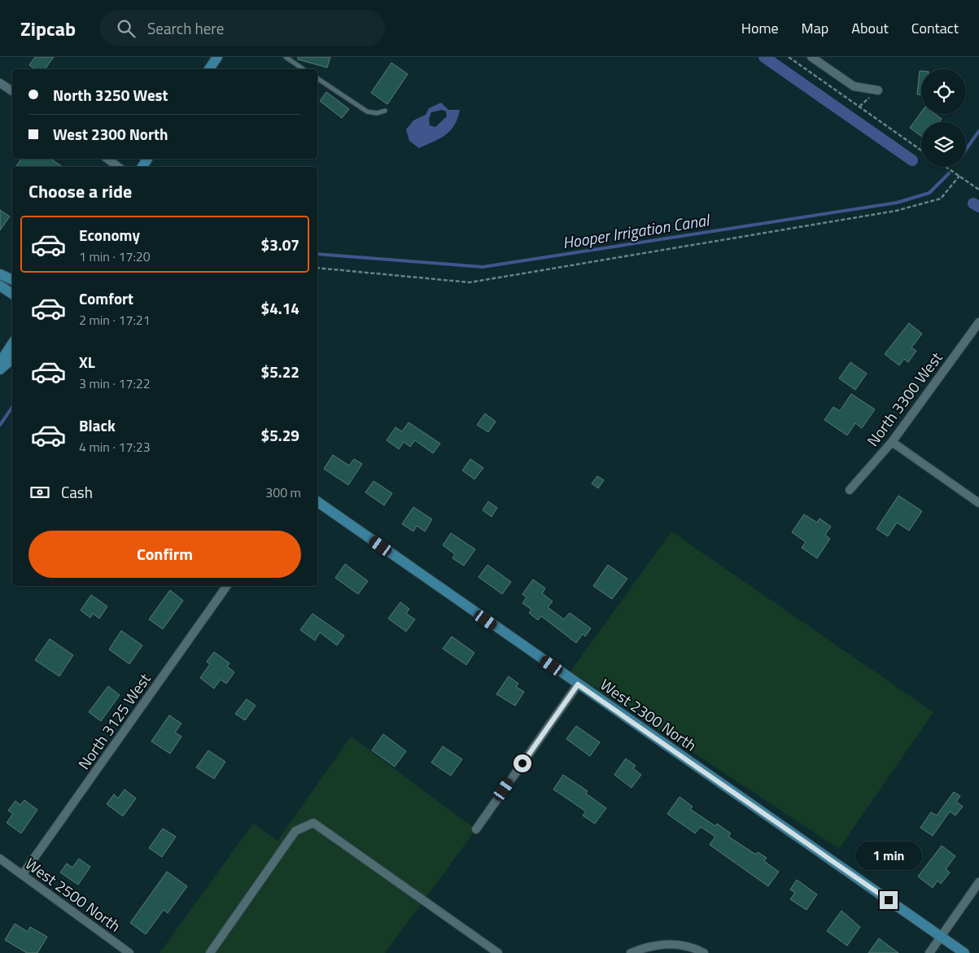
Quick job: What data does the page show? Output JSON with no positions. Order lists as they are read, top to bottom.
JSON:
{
  "streets": {
    "street": [
      "North 3300 West",
      "West 2300 North",
      "North 3125 West",
      "West 2500 North"
    ]
  },
  "crossings": [
    ["North 3125 West", "West 2500 North"]
  ],
  "water": ["Hooper Irrigation Canal"],
  "page": {
    "header": "Zipcab",
    "search": "Search here",
    "nav": [
      "Home",
      "Map",
      "About",
      "Contact"
    ],
    "banner": ["North 3250 West", "West 2300 North"],
    "heading": "Choose a ride",
    "list": [
      {
        "name": "Economy",
        "note": "1 min · 17:20",
        "value": "$3.07"
      },
      {
        "name": "Comfort",
        "note": "2 min · 17:21",
        "value": "$4.14"
      },
      {
        "name": "XL",
        "note": "3 min · 17:22",
        "value": "$5.22"
      },
      {
        "name": "Black",
        "note": "4 min · 17:23",
        "value": "$5.29"
      }
    ],
    "pay": ["Cash", "300 m"],
    "buttons": "Confirm",
    "bubble": "1 min"
  }
}
